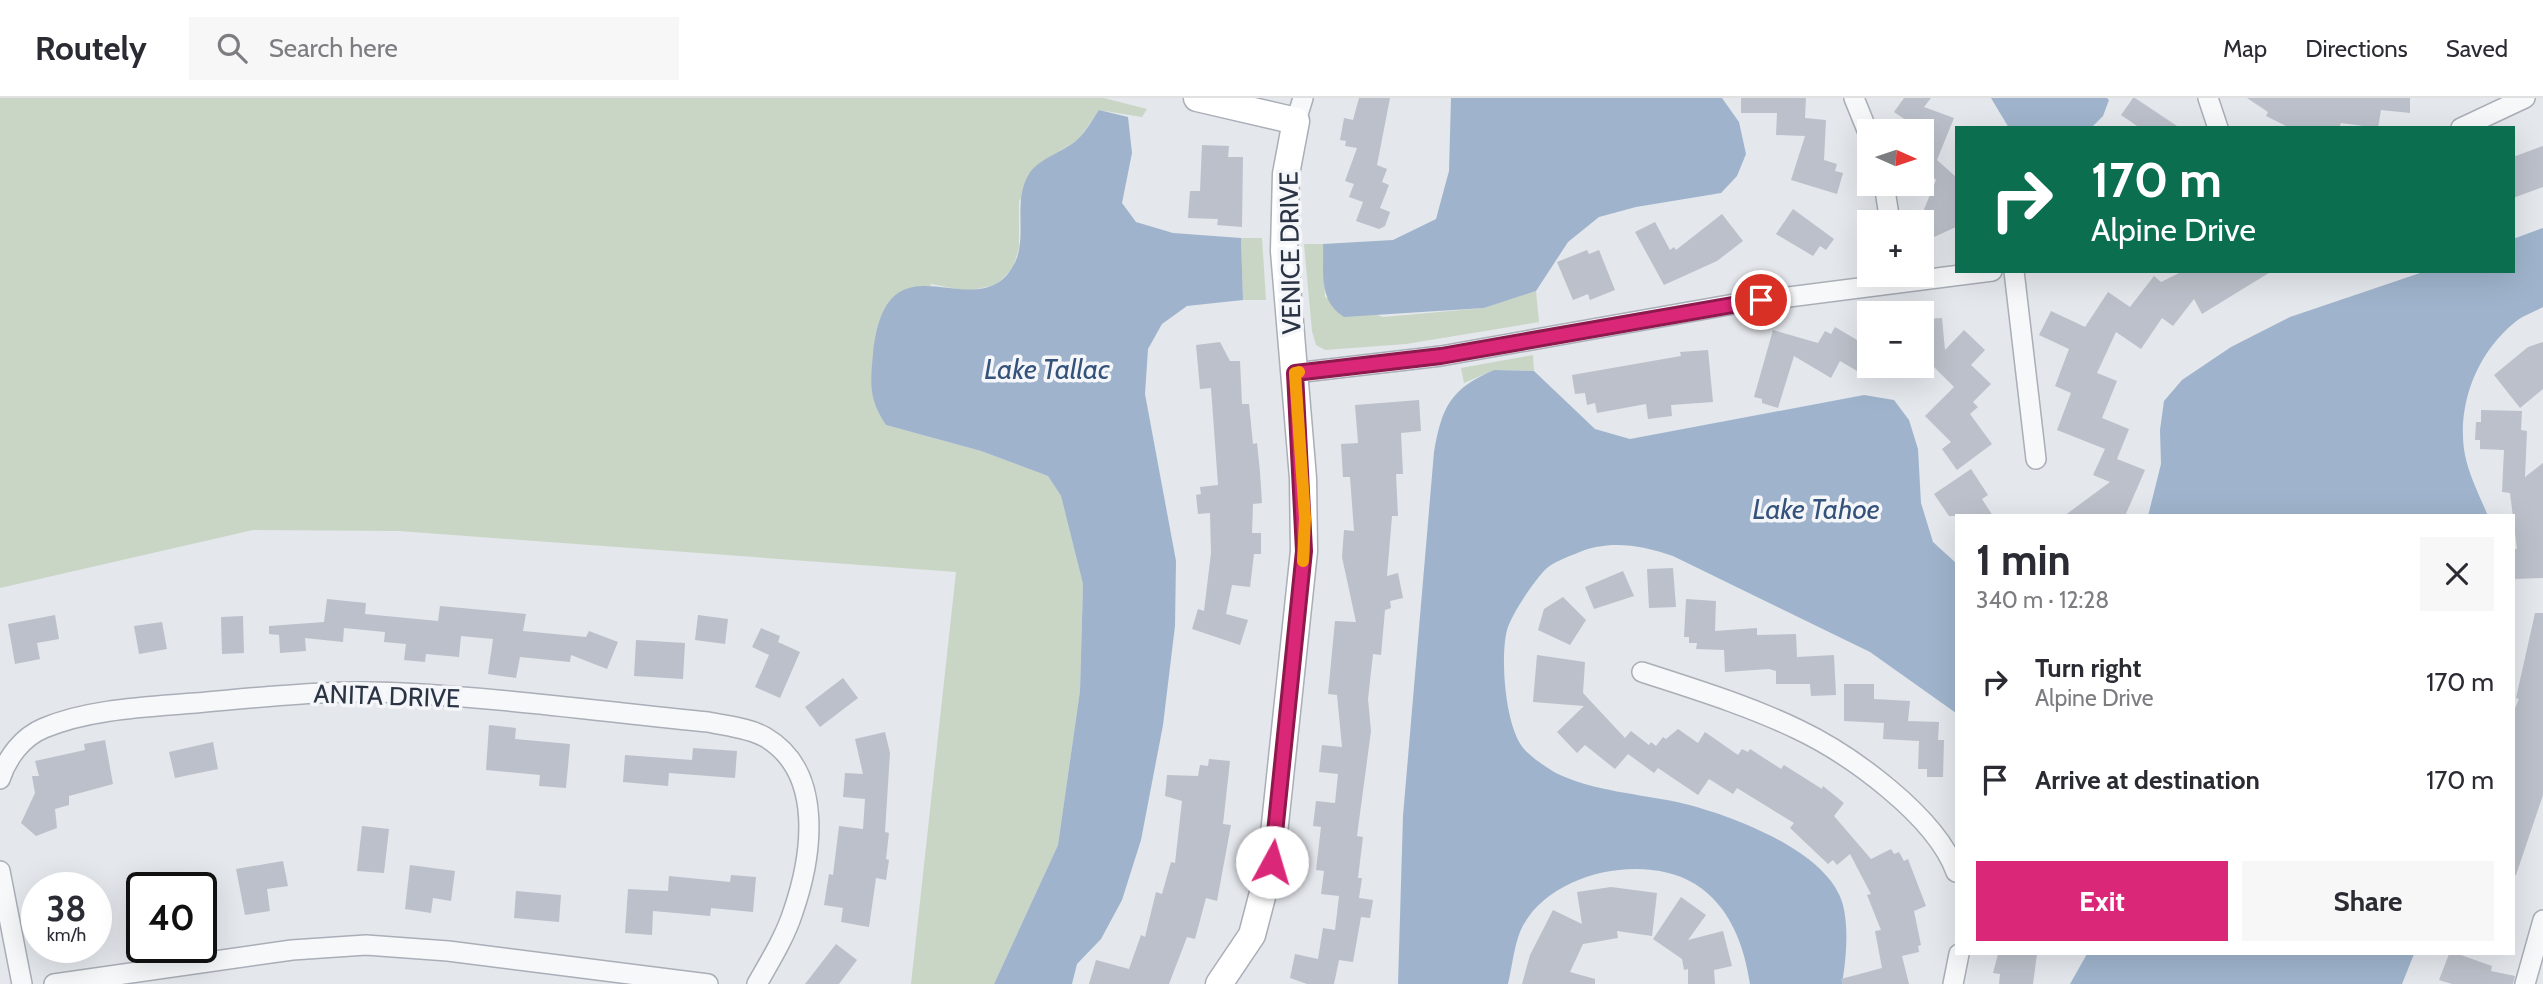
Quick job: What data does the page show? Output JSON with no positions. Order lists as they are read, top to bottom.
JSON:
{
  "streets": {
    "street": ["VENICE DRIVE", "ANITA DRIVE"]
  },
  "water": ["Lake Tallac", "Lake Tahoe"],
  "north": "right",
  "page": {
    "header": "Routely",
    "search": "Search here",
    "nav": ["Map", "Directions", "Saved"],
    "map_buttons": ["+", "−"],
    "turn": ["170 m", "Alpine Drive"],
    "heading": ["1 min", "340 m · 12:28"],
    "list": [
      {
        "name": "Turn right",
        "note": "Alpine Drive",
        "value": "170 m"
      },
      {
        "name": "Arrive at destination",
        "value": "170 m"
      }
    ],
    "buttons": ["Exit", "Share"],
    "speed": "38 km/h",
    "limit": "40"
  }
}
